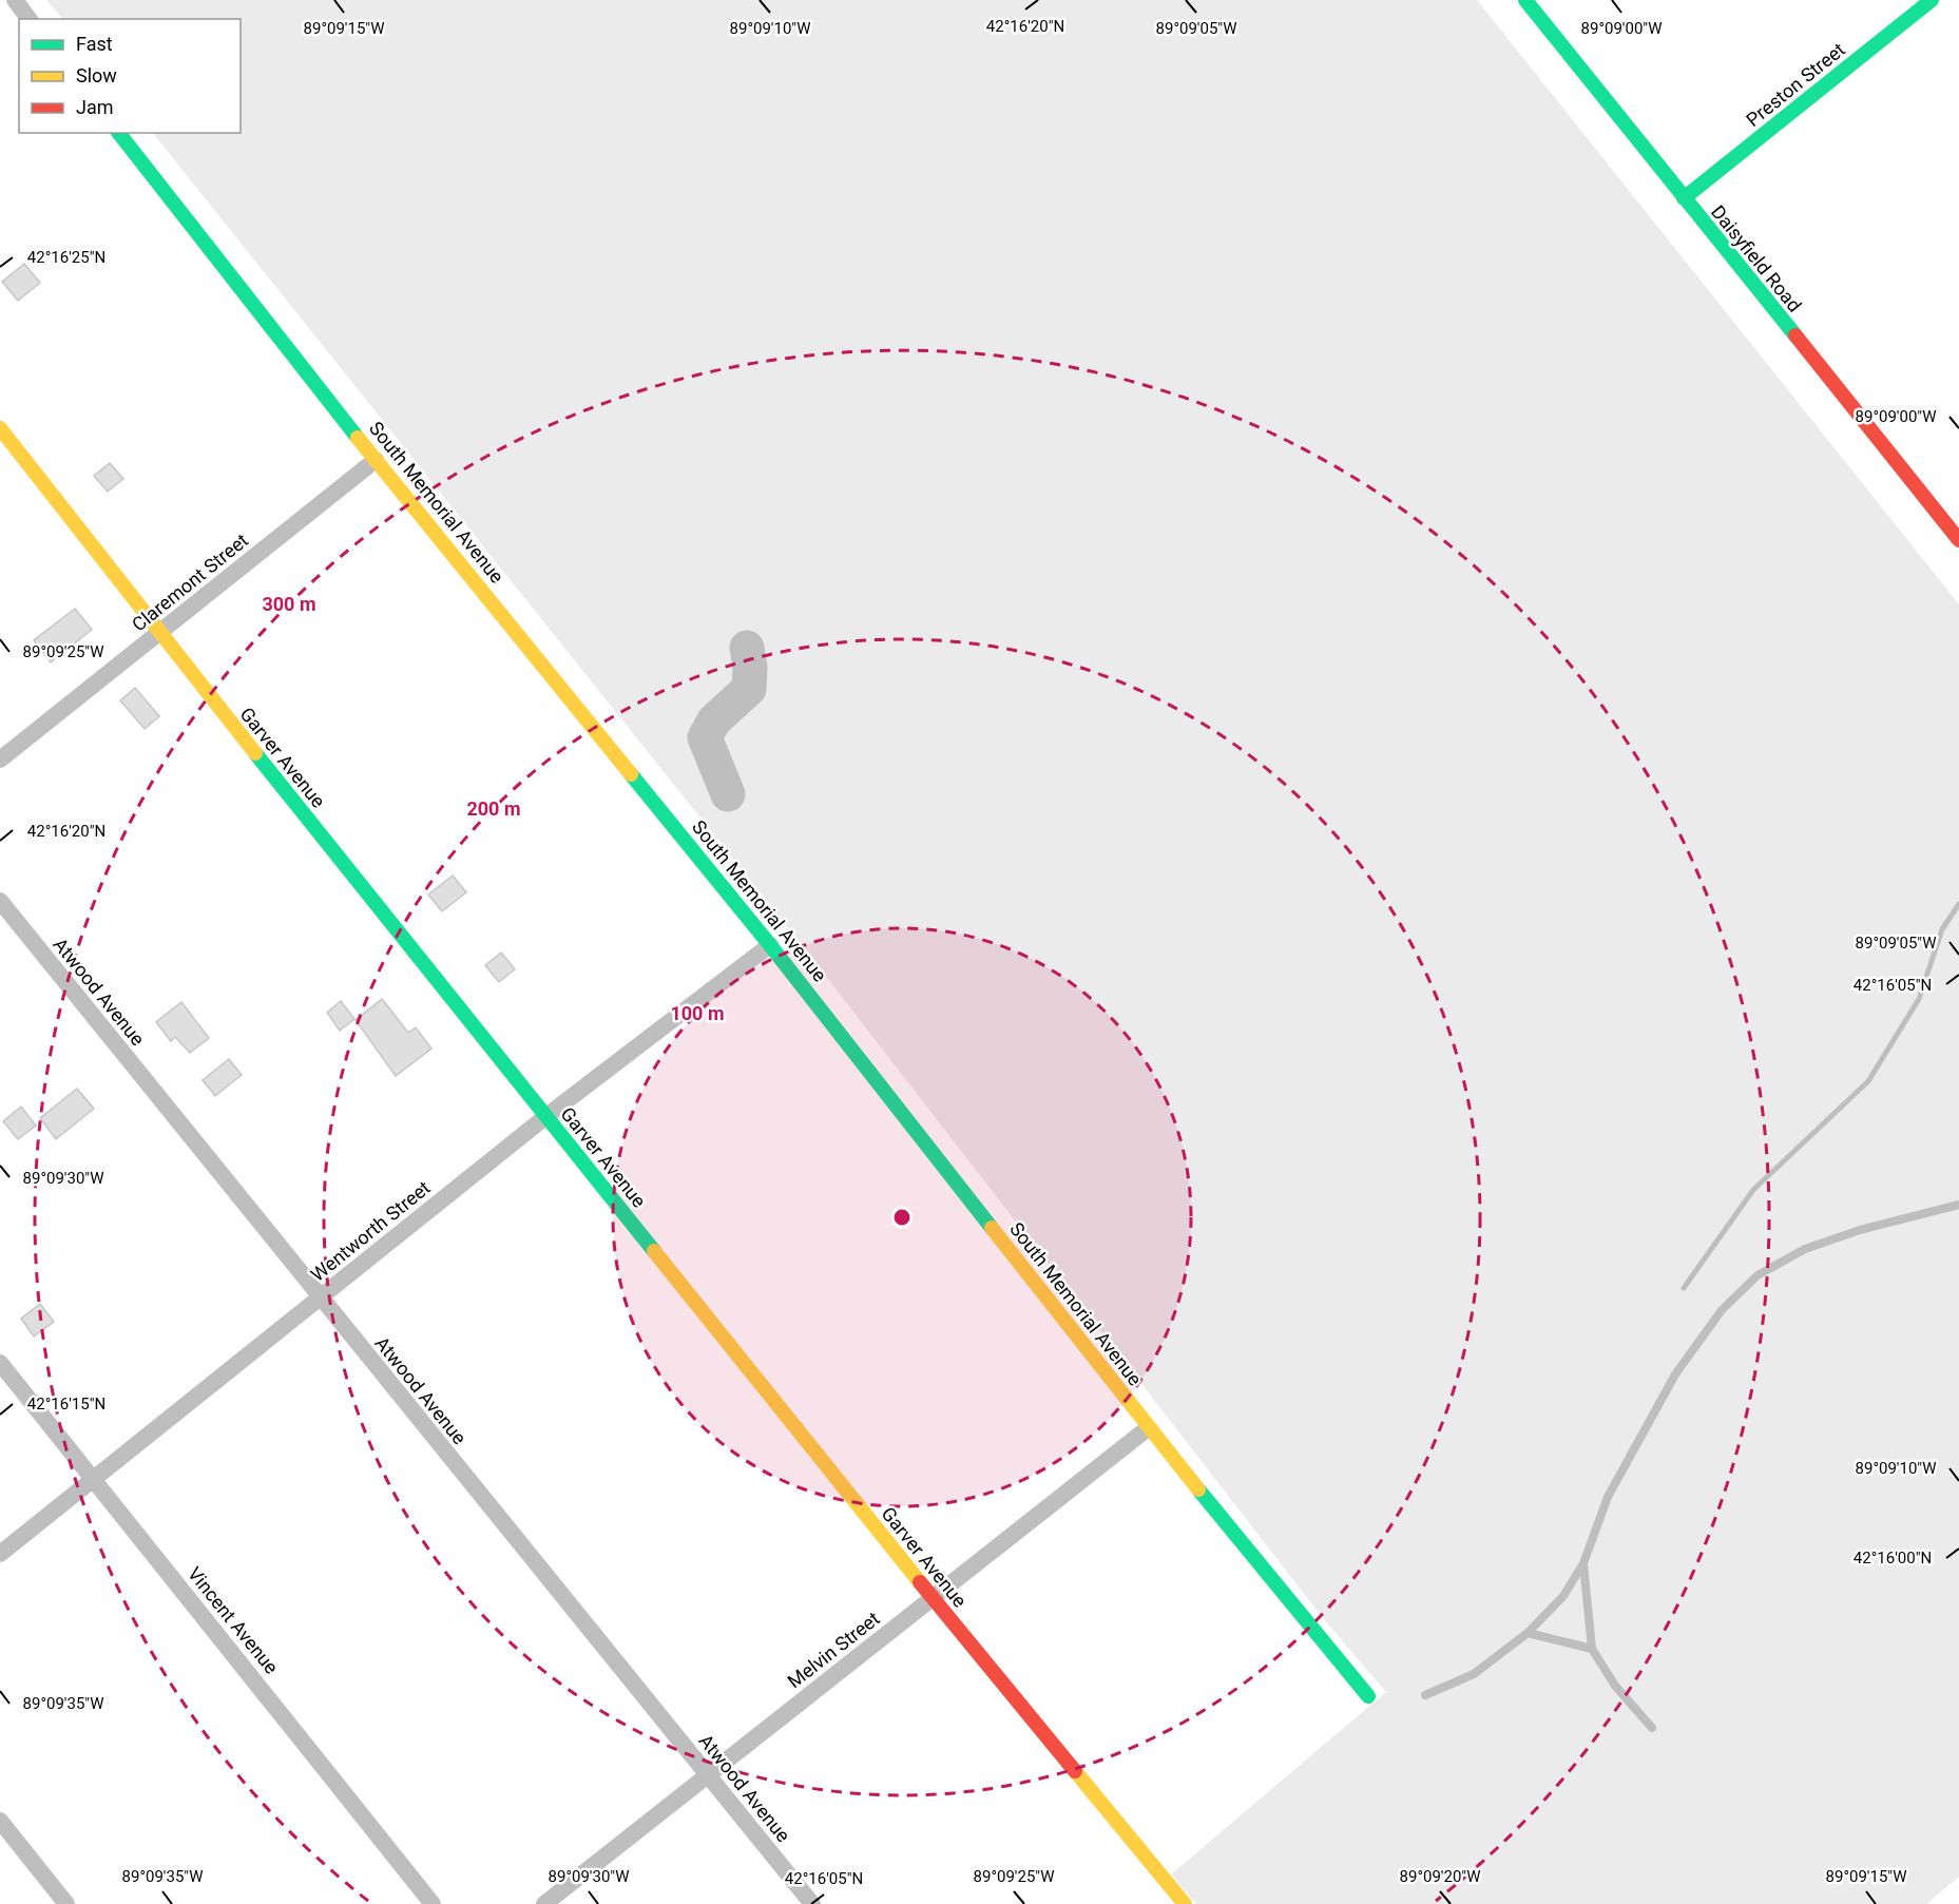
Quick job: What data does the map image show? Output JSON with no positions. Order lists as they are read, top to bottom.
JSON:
{
  "streets": {
    "street": [
      "Preston Street",
      "Daisyfield Road",
      "South Memorial Avenue",
      "Claremont Street",
      "Garver Avenue",
      "Atwood Avenue",
      "Wentworth Street",
      "Vincent Avenue",
      "Melvin Street"
    ]
  },
  "crossings": [
    ["Preston Street", "Daisyfield Road"],
    ["South Memorial Avenue", "Claremont Street"],
    ["South Memorial Avenue", "Wentworth Street"],
    ["South Memorial Avenue", "Melvin Street"],
    ["Claremont Street", "Garver Avenue"],
    ["Garver Avenue", "Wentworth Street"],
    ["Garver Avenue", "Melvin Street"],
    ["Atwood Avenue", "Wentworth Street"],
    ["Atwood Avenue", "Melvin Street"],
    ["Wentworth Street", "Vincent Avenue"]
  ],
  "legend": ["Fast", "Slow", "Jam"],
  "coordinates": [
    "42°16'20\"N",
    "89°09'15\"W",
    "89°09'10\"W",
    "89°09'05\"W",
    "89°09'00\"W",
    "42°16'25\"N",
    "89°09'25\"W",
    "42°16'05\"N",
    "89°09'30\"W",
    "42°16'15\"N",
    "42°16'00\"N",
    "89°09'35\"W",
    "89°09'20\"W"
  ],
  "rings": ["300 m", "200 m", "100 m"]
}
